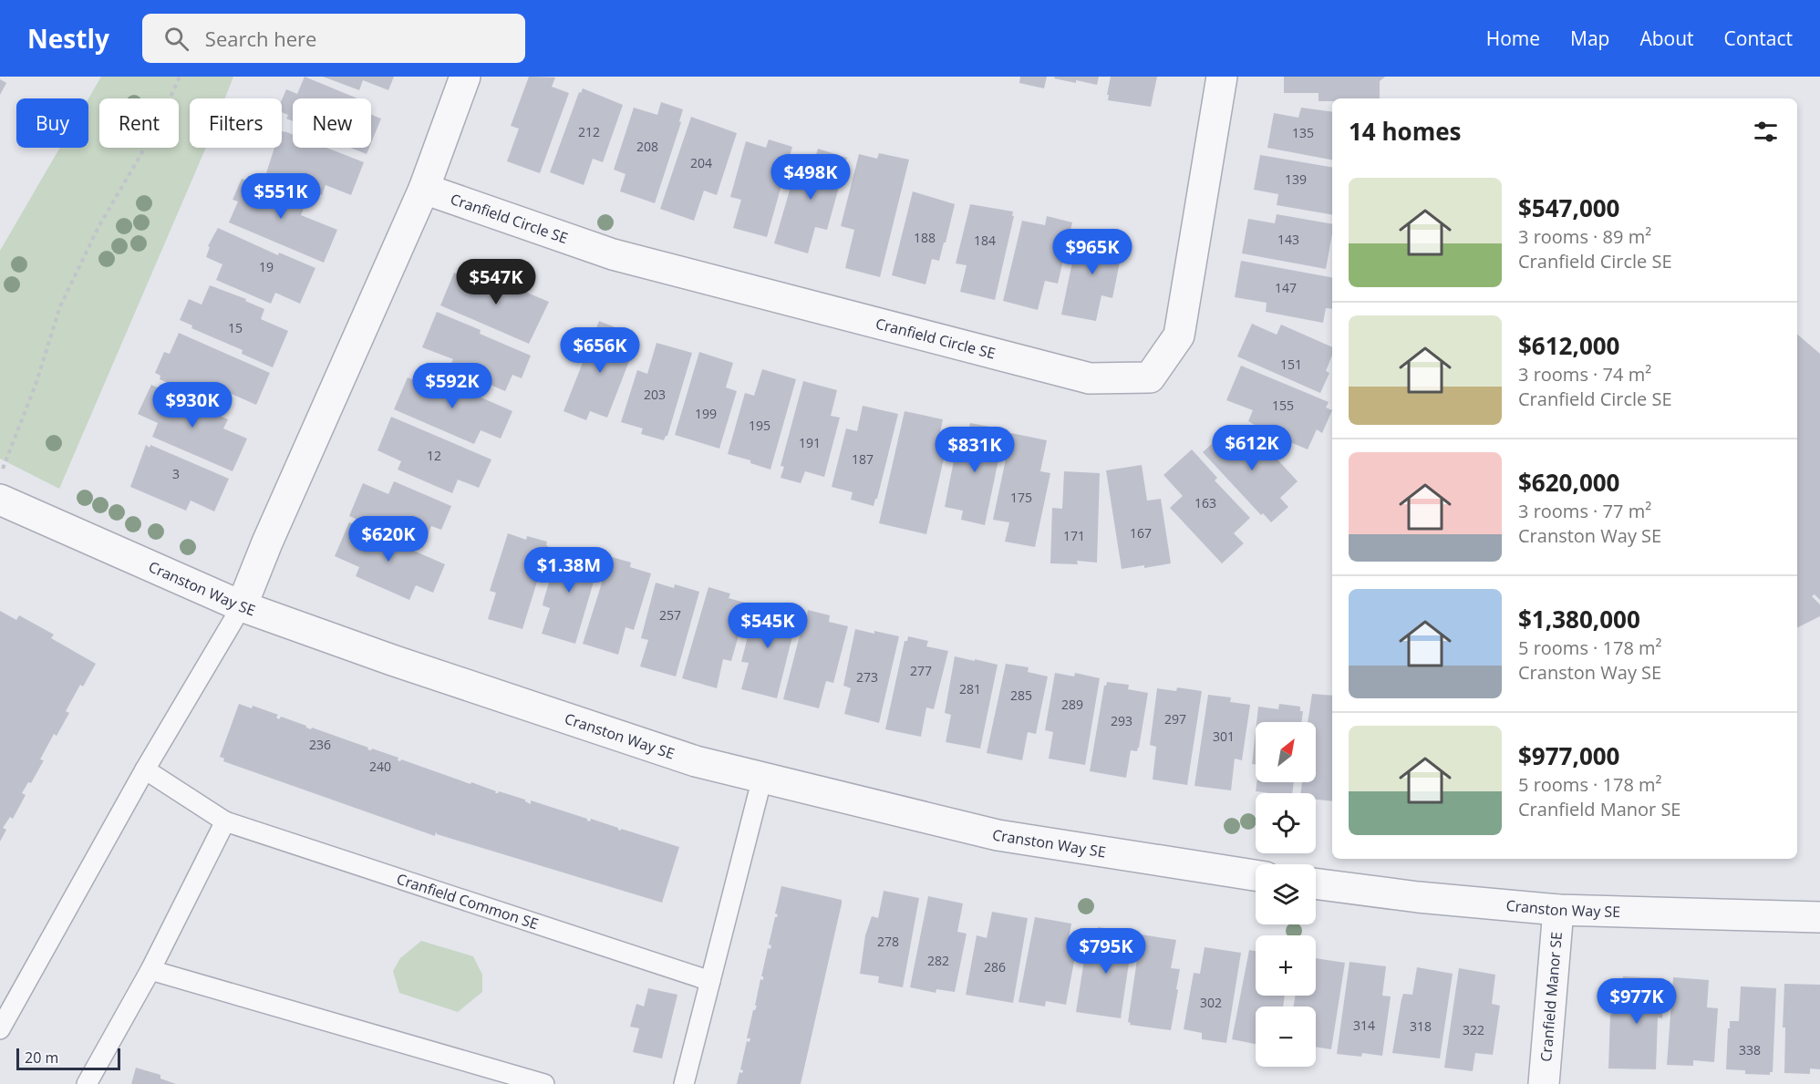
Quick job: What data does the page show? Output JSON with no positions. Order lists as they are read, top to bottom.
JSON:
{
  "streets": {
    "street": ["Cranfield Circle SE", "Cranston Way SE", "Cranfield Manor SE"],
    "lane": ["Cranfield Common SE"]
  },
  "crossings": [
    ["Cranston Way SE", "Cranfield Manor SE"]
  ],
  "house_numbers": [
    "212",
    "135",
    "208",
    "204",
    "139",
    "188",
    "143",
    "184",
    "19",
    "147",
    "15",
    "151",
    "203",
    "155",
    "199",
    "195",
    "191",
    "12",
    "187",
    "3",
    "175",
    "163",
    "167",
    "171",
    "257",
    "277",
    "273",
    "281",
    "285",
    "289",
    "297",
    "293",
    "301",
    "236",
    "240",
    "278",
    "282",
    "286",
    "302",
    "314",
    "318",
    "322",
    "338"
  ],
  "scale_bar": "20 m",
  "north": "top right",
  "page": {
    "header": "Nestly",
    "search": "Search here",
    "nav": [
      "Home",
      "Map",
      "About",
      "Contact"
    ],
    "chip": [
      "Buy",
      "Rent",
      "Filters",
      "New"
    ],
    "heading": "14 homes",
    "price": [
      "$498K",
      "$551K",
      "$965K",
      "$547K",
      "$656K",
      "$592K",
      "$930K",
      "$612K",
      "$831K",
      "$620K",
      "$1.38M",
      "$545K",
      "$795K",
      "$977K"
    ],
    "list": [
      {
        "name": "$547,000",
        "note": "3 rooms · 89 m² · Cranfield Circle SE"
      },
      {
        "name": "$612,000",
        "note": "3 rooms · 74 m² · Cranfield Circle SE"
      },
      {
        "name": "$620,000",
        "note": "3 rooms · 77 m² · Cranston Way SE"
      },
      {
        "name": "$1,380,000",
        "note": "5 rooms · 178 m² · Cranston Way SE"
      },
      {
        "name": "$977,000",
        "note": "5 rooms · 178 m² · Cranfield Manor SE"
      }
    ],
    "map_buttons": ["+", "−"],
    "scale": "20 m"
  }
}
